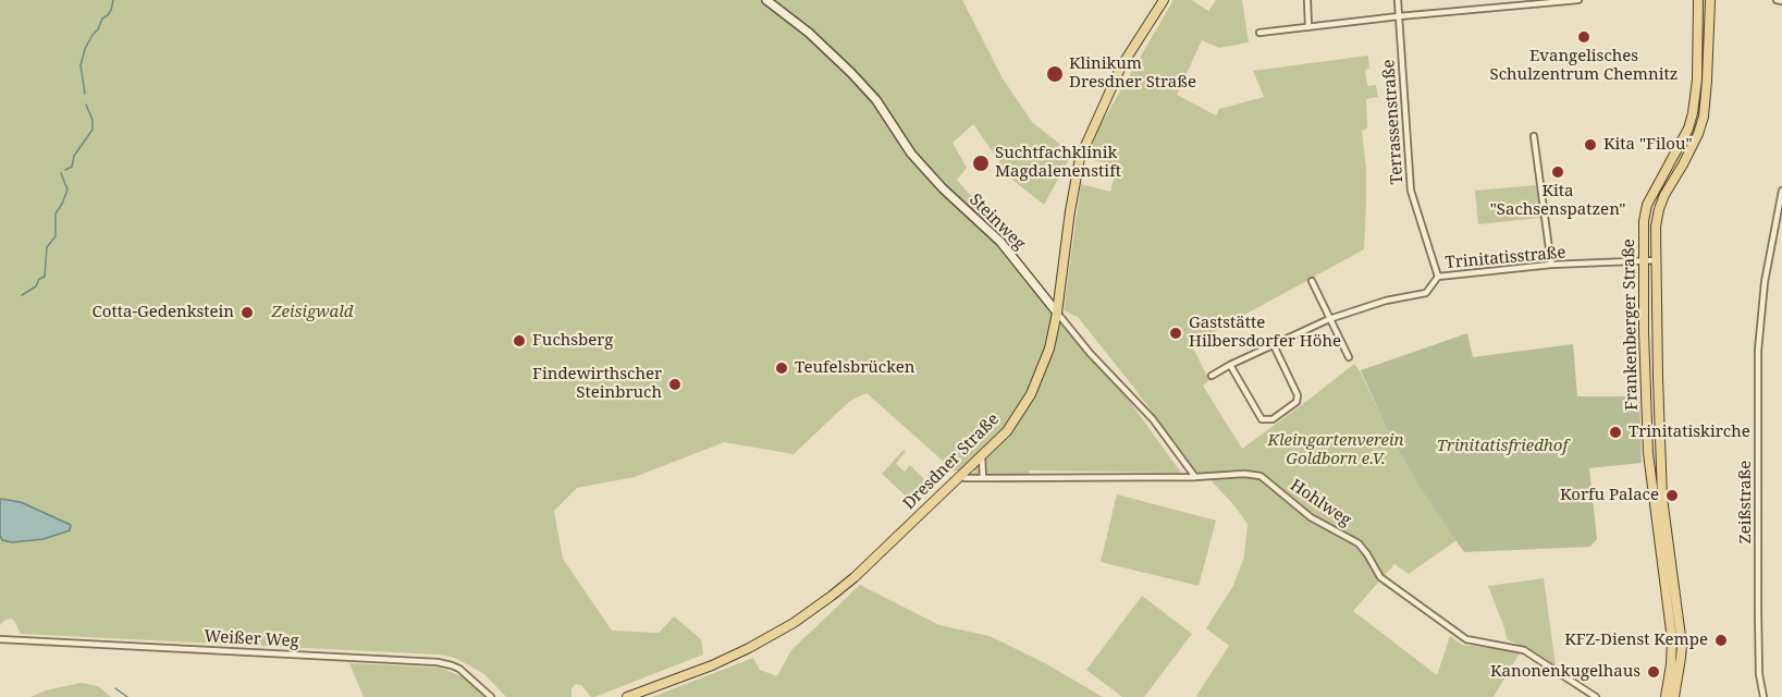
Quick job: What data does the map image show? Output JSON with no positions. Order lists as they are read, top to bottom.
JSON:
{
  "streets": {
    "main road": ["Frankenberger Straße", "Dresdner Straße"],
    "street": [
      "Terrassenstraße",
      "Steinweg",
      "Trinitatisstraße",
      "Zeißstraße",
      "Hohlweg",
      "Weißer Weg"
    ]
  },
  "crossings": [
    ["Terrassenstraße", "Trinitatisstraße"],
    ["Steinweg", "Dresdner Straße"],
    ["Steinweg", "Hohlweg"],
    ["Trinitatisstraße", "Frankenberger Straße"],
    ["Dresdner Straße", "Hohlweg"]
  ],
  "parks": ["Zeisigwald", "Kleingartenverein Goldborn e.V.", "Trinitatisfriedhof"],
  "places": [
    "Evangelisches Schulzentrum Chemnitz",
    "Klinikum Dresdner Straße",
    "Kita \"Filou\"",
    "Suchtfachklinik Magdalenenstift",
    "Kita \"Sachsenspatzen\"",
    "Cotta-Gedenkstein",
    "Gaststätte Hilbersdorfer Höhe",
    "Fuchsberg",
    "Teufelsbrücken",
    "Findewirthscher Steinbruch",
    "Trinitatiskirche",
    "Korfu Palace",
    "KFZ-Dienst Kempe",
    "Kanonenkugelhaus"
  ]
}
